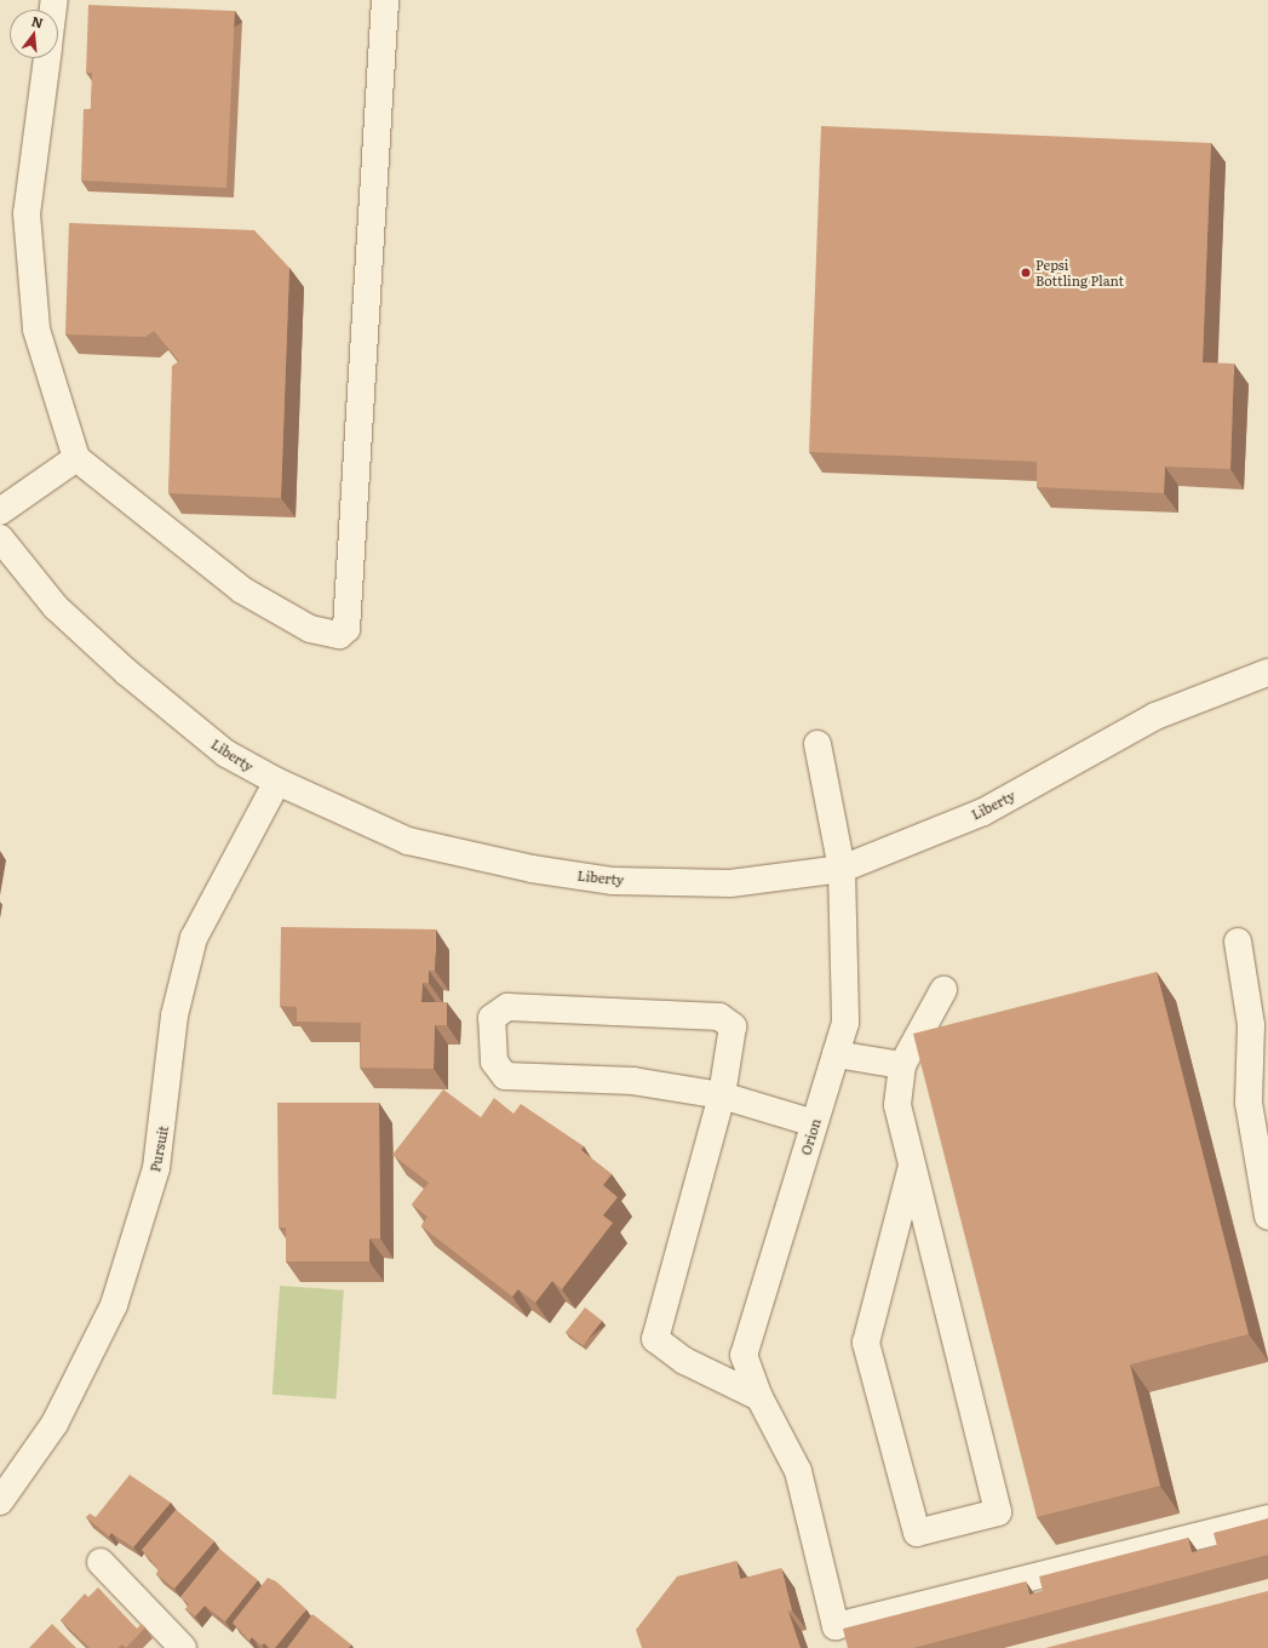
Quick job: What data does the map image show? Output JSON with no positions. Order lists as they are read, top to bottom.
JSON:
{
  "streets": {
    "street": ["Liberty", "Orion", "Pursuit"]
  },
  "crossings": [
    ["Liberty", "Orion"],
    ["Liberty", "Pursuit"]
  ],
  "places": ["Pepsi Bottling Plant"],
  "north": "top"
}
